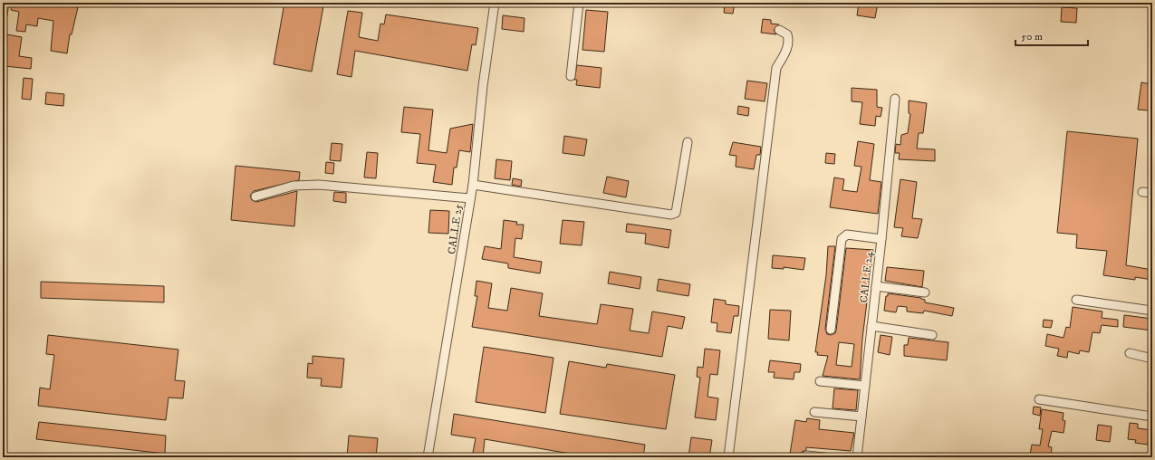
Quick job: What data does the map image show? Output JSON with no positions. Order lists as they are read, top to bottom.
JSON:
{
  "streets": {
    "street": ["CALLE 25", "CALLE 24"]
  },
  "scale_bar": "50 m"
}
